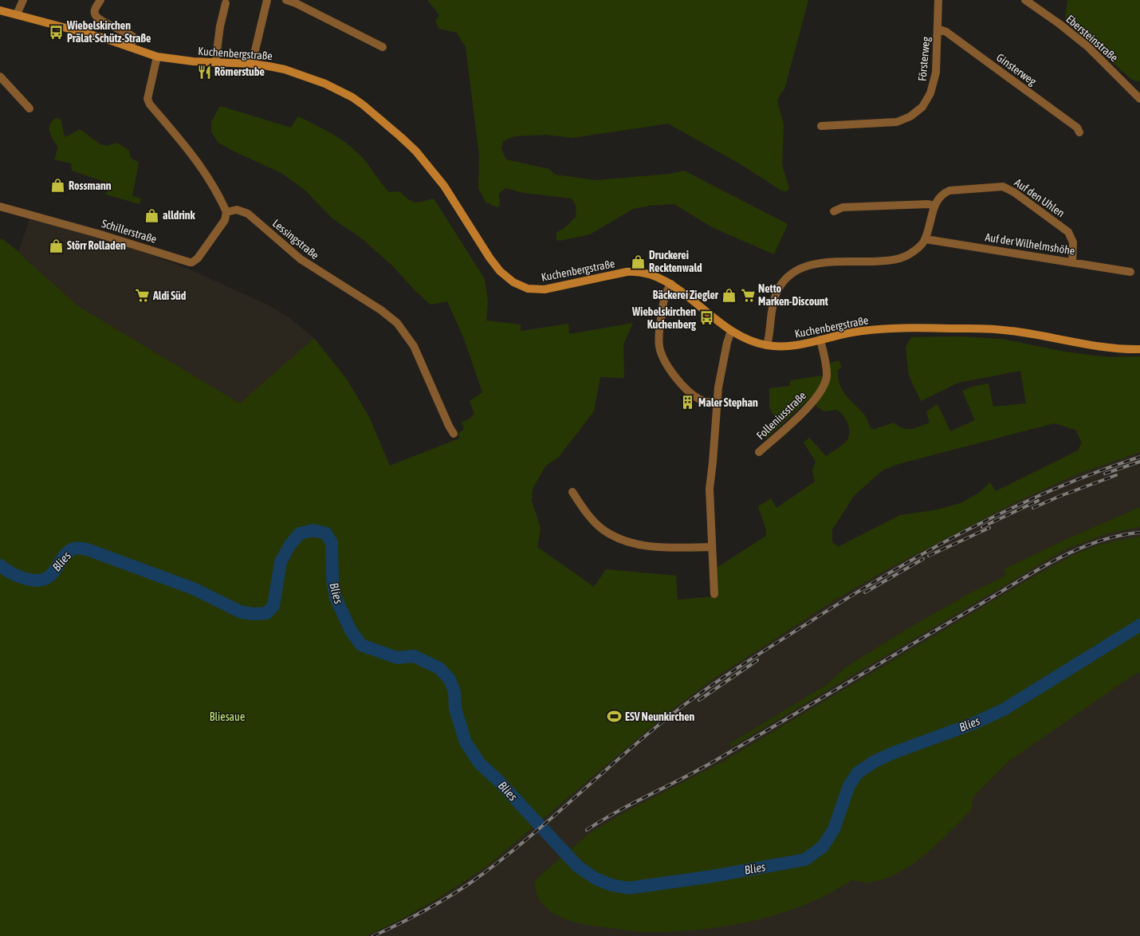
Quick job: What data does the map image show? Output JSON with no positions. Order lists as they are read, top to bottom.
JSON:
{
  "streets": {
    "main road": ["Kuchenbergstraße"],
    "street": [
      "Ebersteinstraße",
      "Försterweg",
      "Ginsterweg",
      "Auf den Uhlen",
      "Schillerstraße",
      "Lessingstraße",
      "Auf der Wilhelmshöhe",
      "Folleniusstraße"
    ]
  },
  "crossings": [
    ["Kuchenbergstraße", "Folleniusstraße"],
    ["Försterweg", "Ginsterweg"],
    ["Auf den Uhlen", "Auf der Wilhelmshöhe"],
    ["Schillerstraße", "Lessingstraße"]
  ],
  "water": ["Blies"],
  "parks": ["Bliesaue"],
  "places": {
    "bus stop": ["Wiebelskirchen Prälat-Schütz-Straße", "Wiebelskirchen Kuchenberg"],
    "restaurant": ["Römerstube"],
    "shop": [
      "Rossmann",
      "alldrink",
      "Störr Rolladen",
      "Druckerei Recktenwald",
      "Bäckerei Ziegler"
    ],
    "supermarket": ["Netto Marken-Discount", "Aldi Süd"],
    "building": ["Maler Stephan"],
    "sports": ["ESV Neunkirchen"]
  }
}
